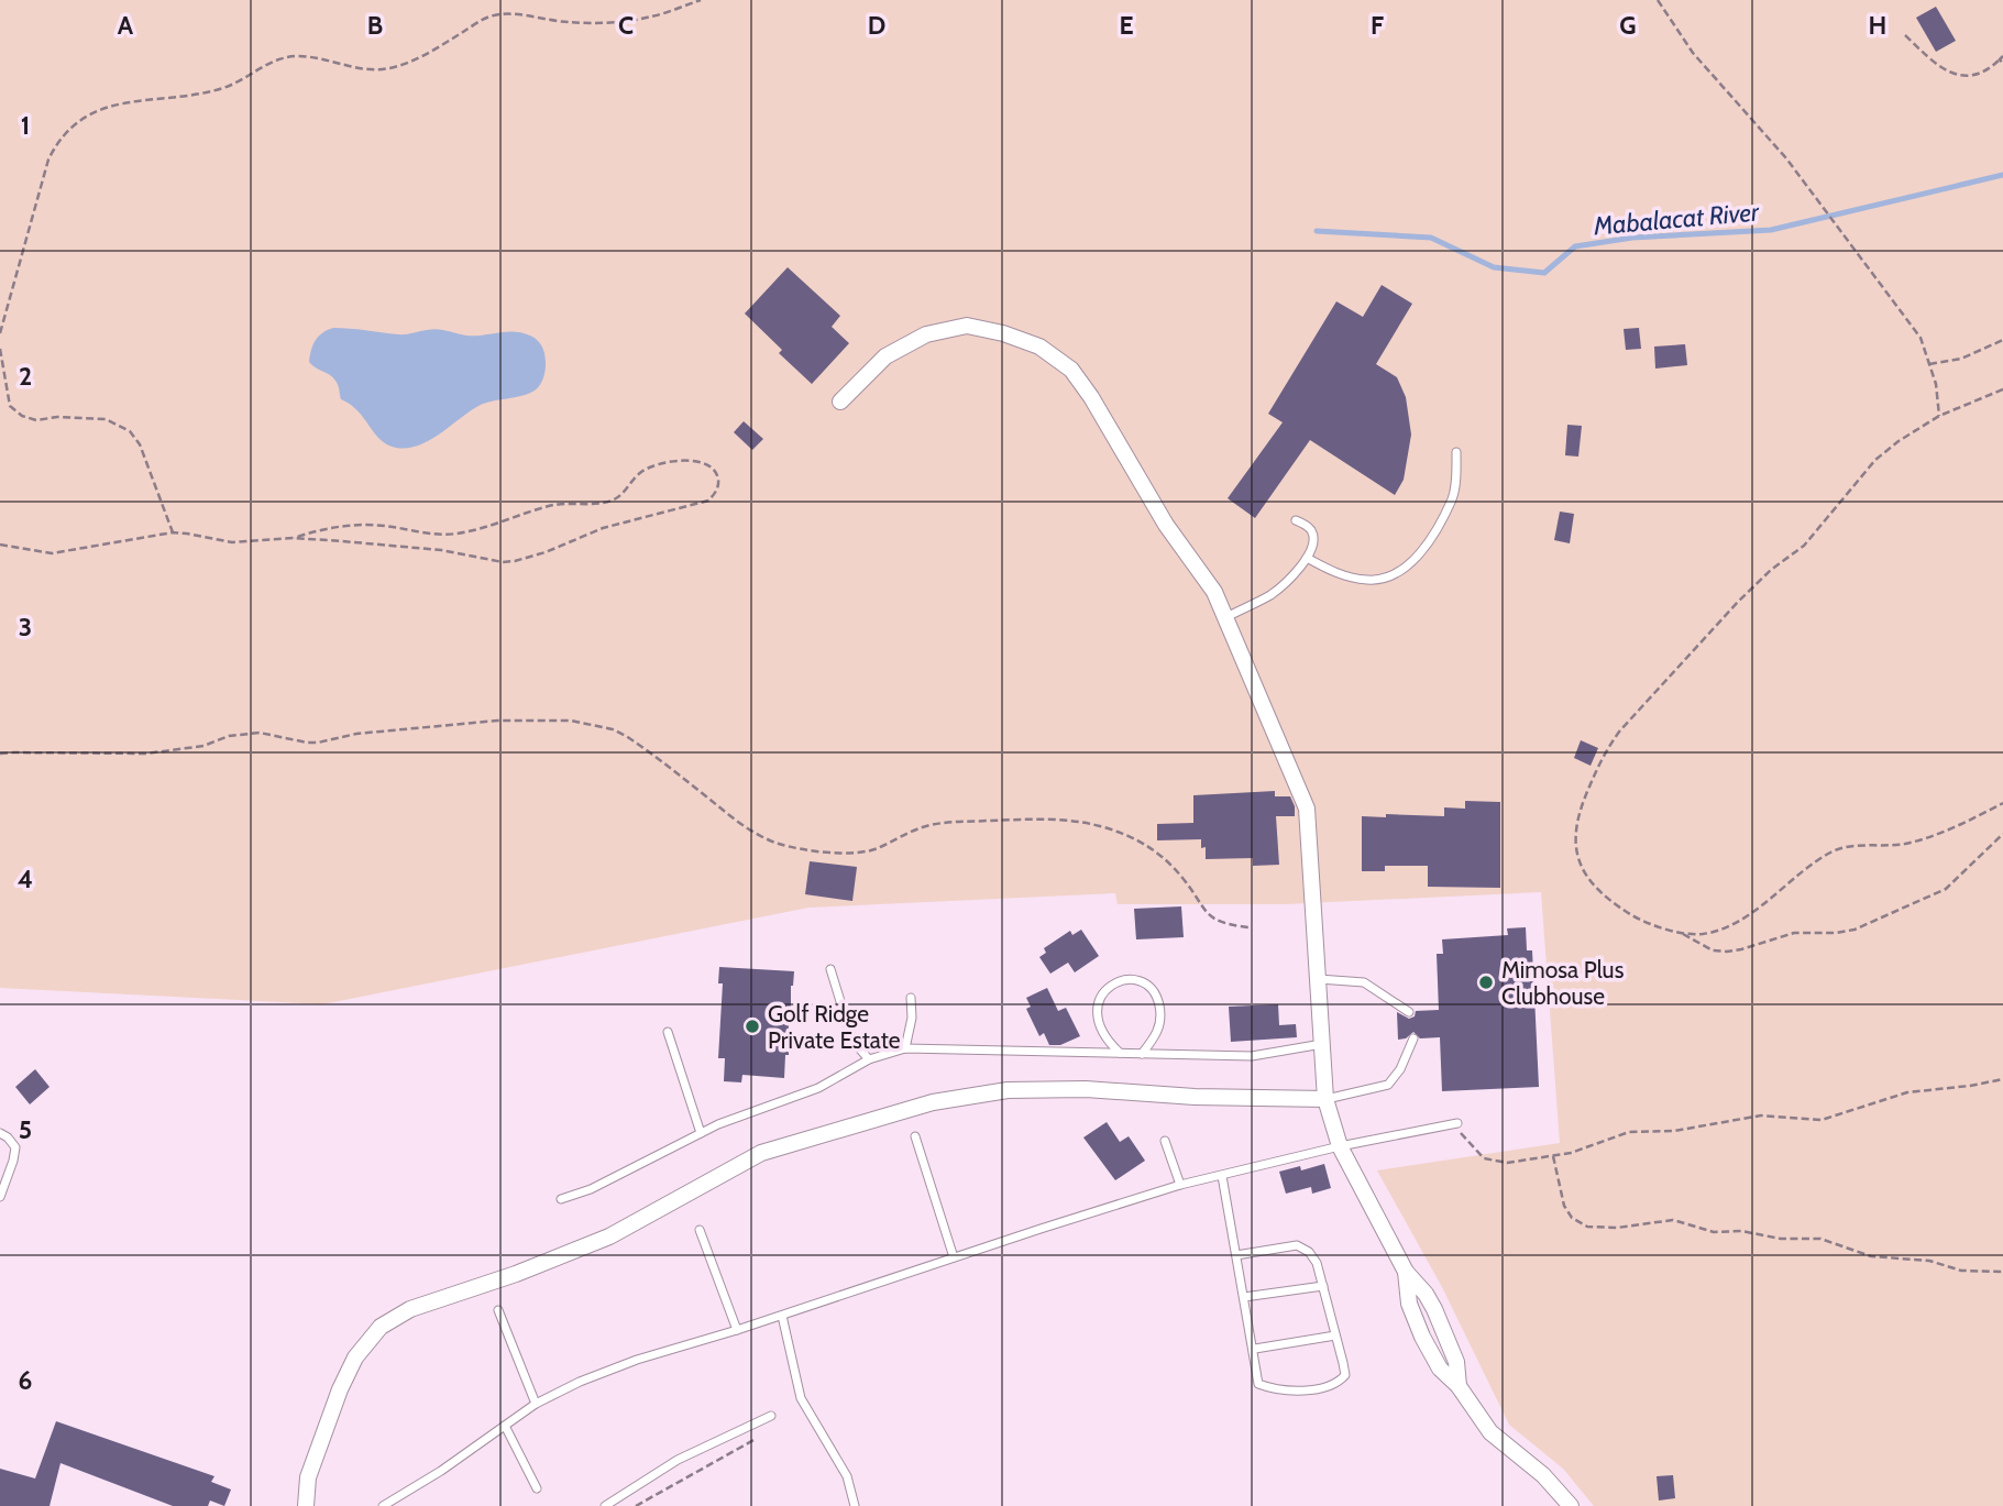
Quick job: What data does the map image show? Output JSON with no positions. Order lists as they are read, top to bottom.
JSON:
{
  "water": ["Mabalacat River"],
  "places": ["Mimosa Plus Clubhouse", "Golf Ridge Private Estate"],
  "grid": {
    "columns": [
      "A",
      "B",
      "C",
      "D",
      "E",
      "F",
      "G",
      "H"
    ],
    "rows": [
      "1",
      "2",
      "3",
      "4",
      "5",
      "6"
    ]
  }
}
